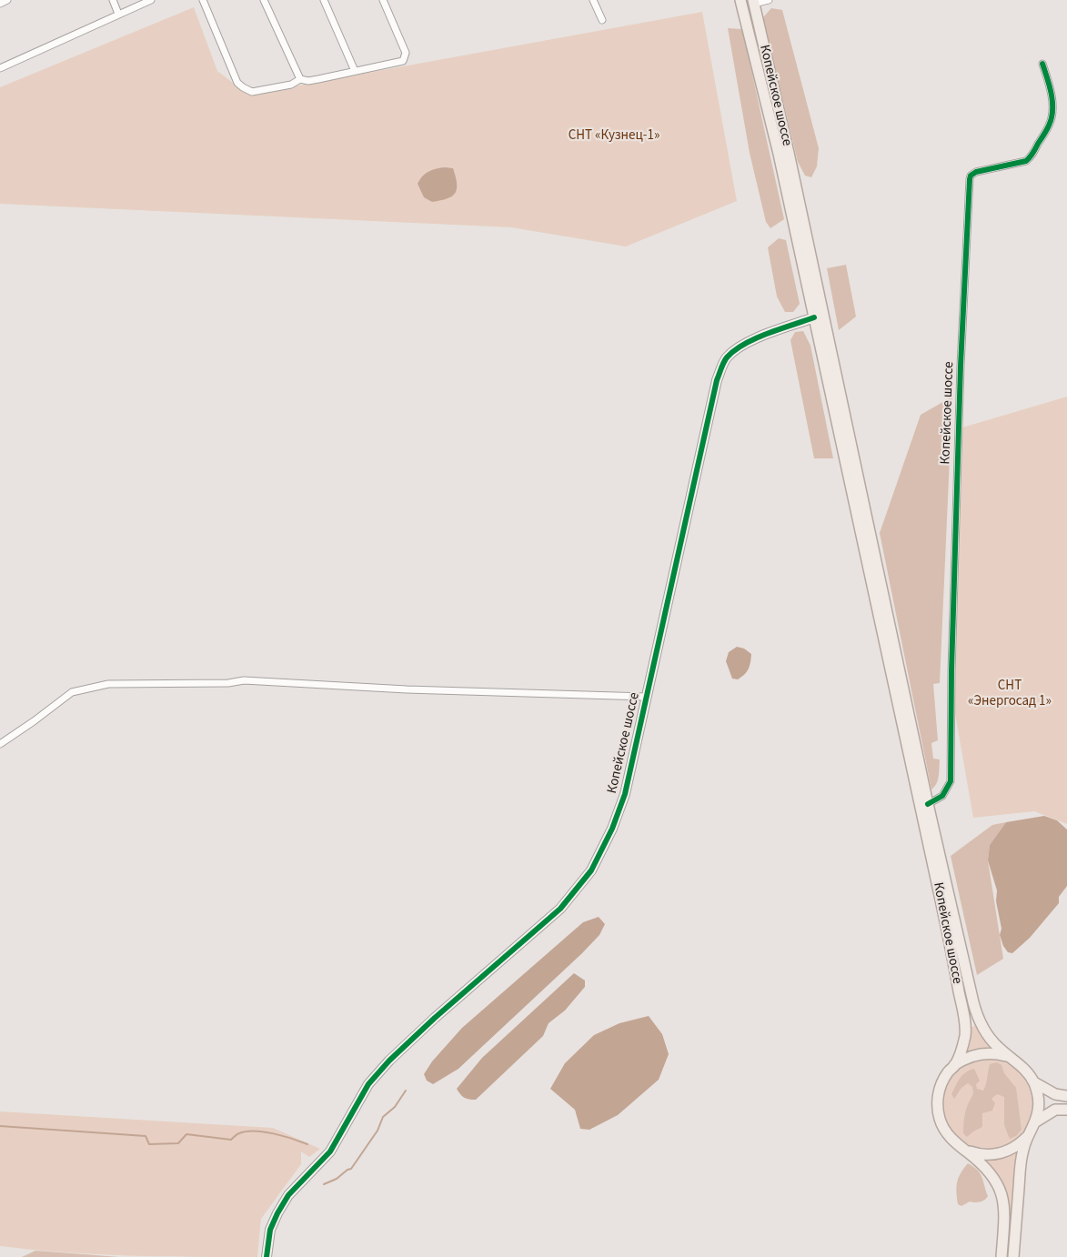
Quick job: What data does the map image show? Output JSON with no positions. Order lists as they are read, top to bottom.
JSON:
{
  "streets": {
    "main road": ["Копейское шоссе"]
  },
  "parks": ["СНТ «Кузнец-1»", "СНТ «Энергосад 1»"]
}
